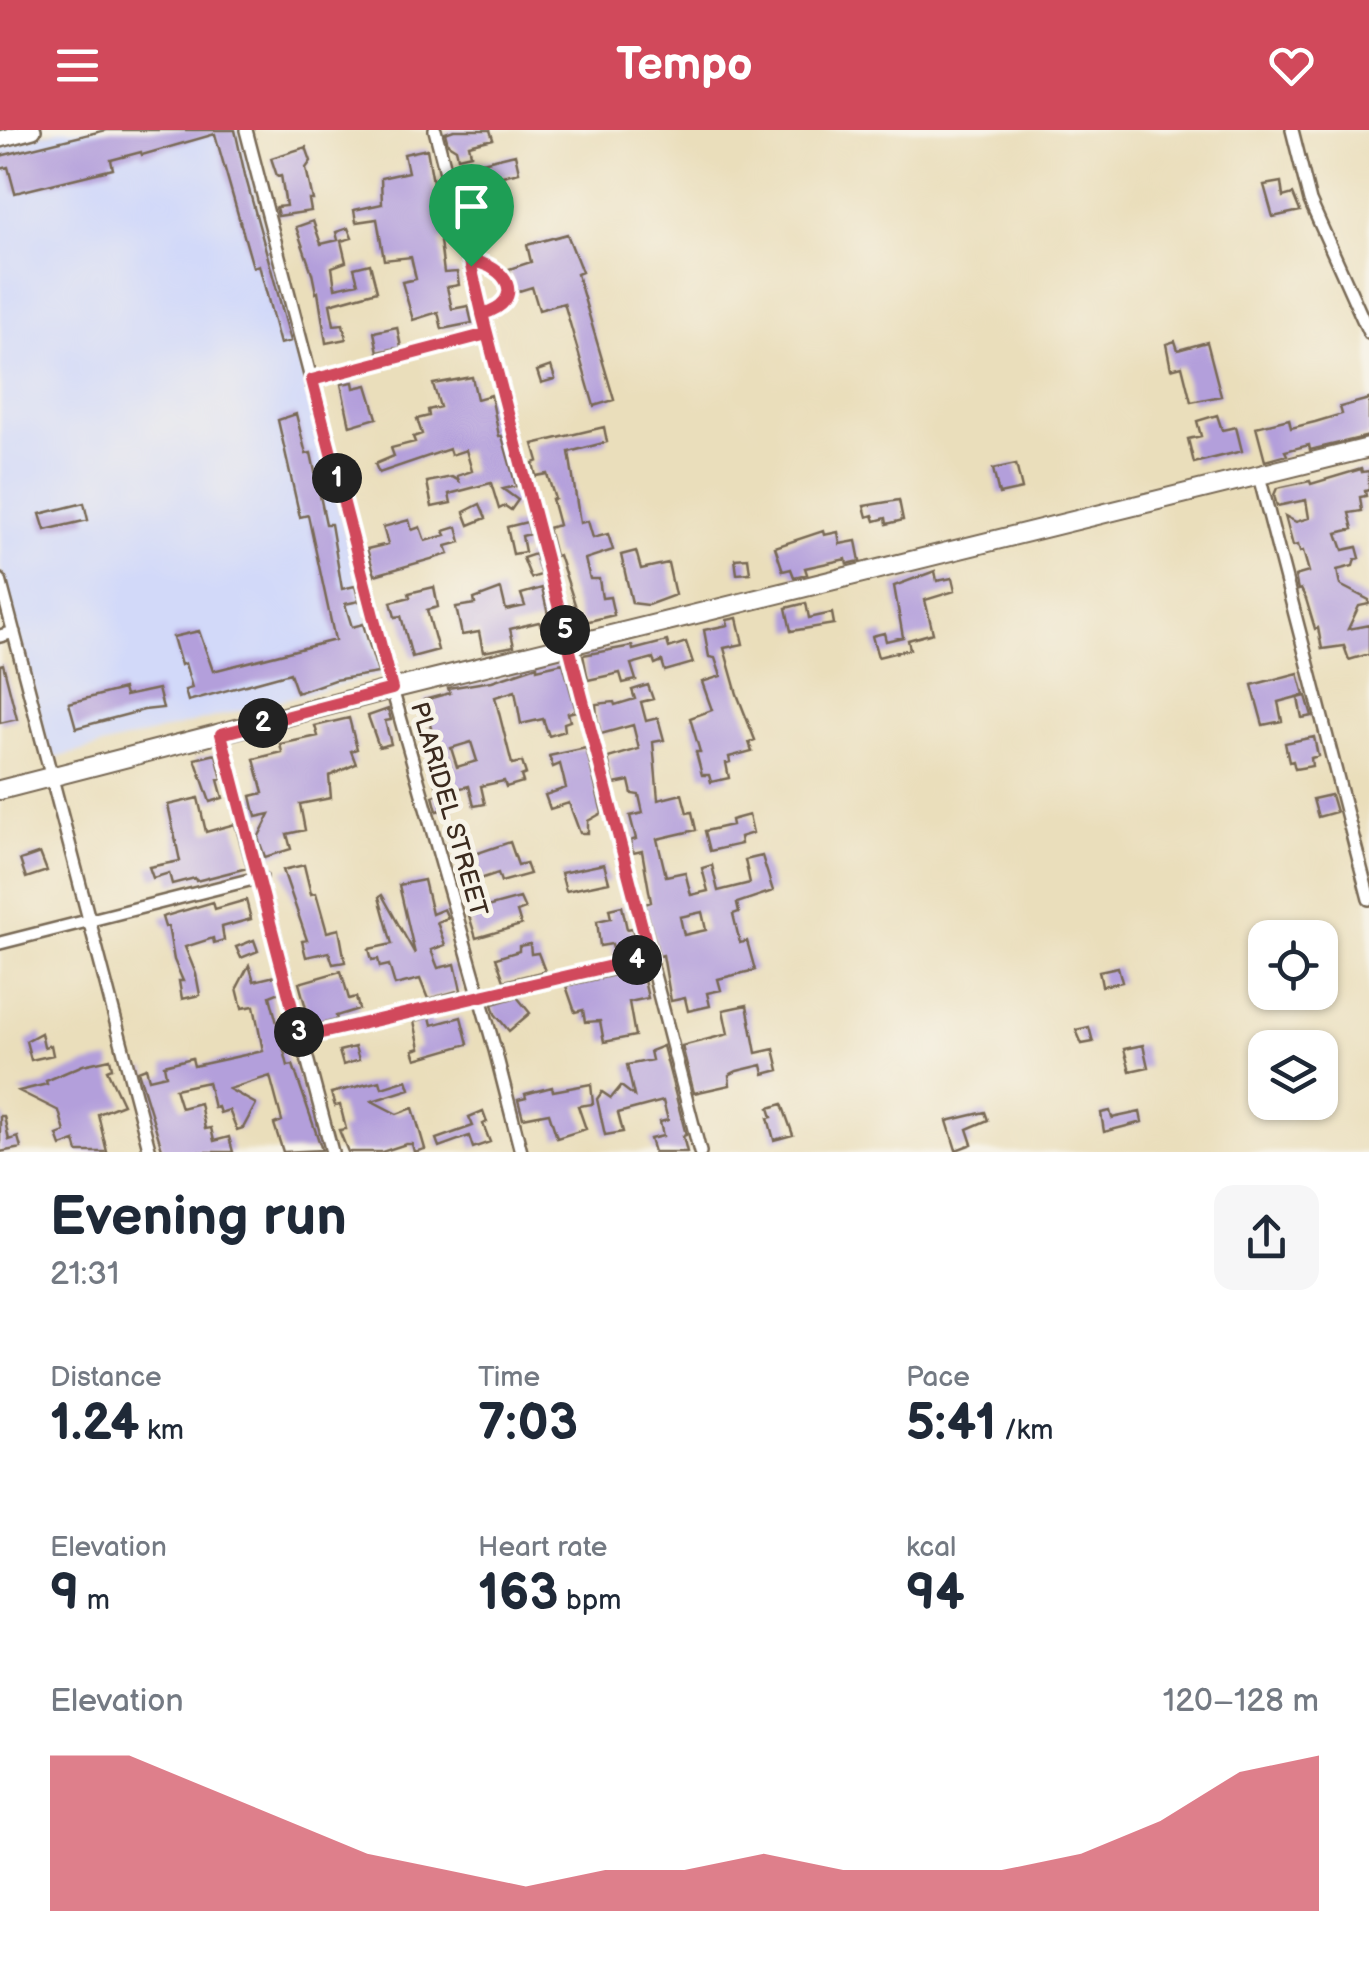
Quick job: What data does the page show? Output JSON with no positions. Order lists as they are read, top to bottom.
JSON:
{
  "streets": {
    "street": ["PLARIDEL STREET"]
  },
  "page": {
    "header": "Tempo",
    "pins": [
      "1",
      "5",
      "2",
      "4",
      "3"
    ],
    "heading": ["Evening run", "21:31"],
    "stats": [
      ["Distance", "1.24 km"],
      ["Time", "7:03"],
      ["Pace", "5:41 /km"],
      ["Elevation", "9 m"],
      ["Heart rate", "163 bpm"],
      ["kcal", "94"]
    ],
    "chart": ["Elevation", "120–128 m"]
  }
}
